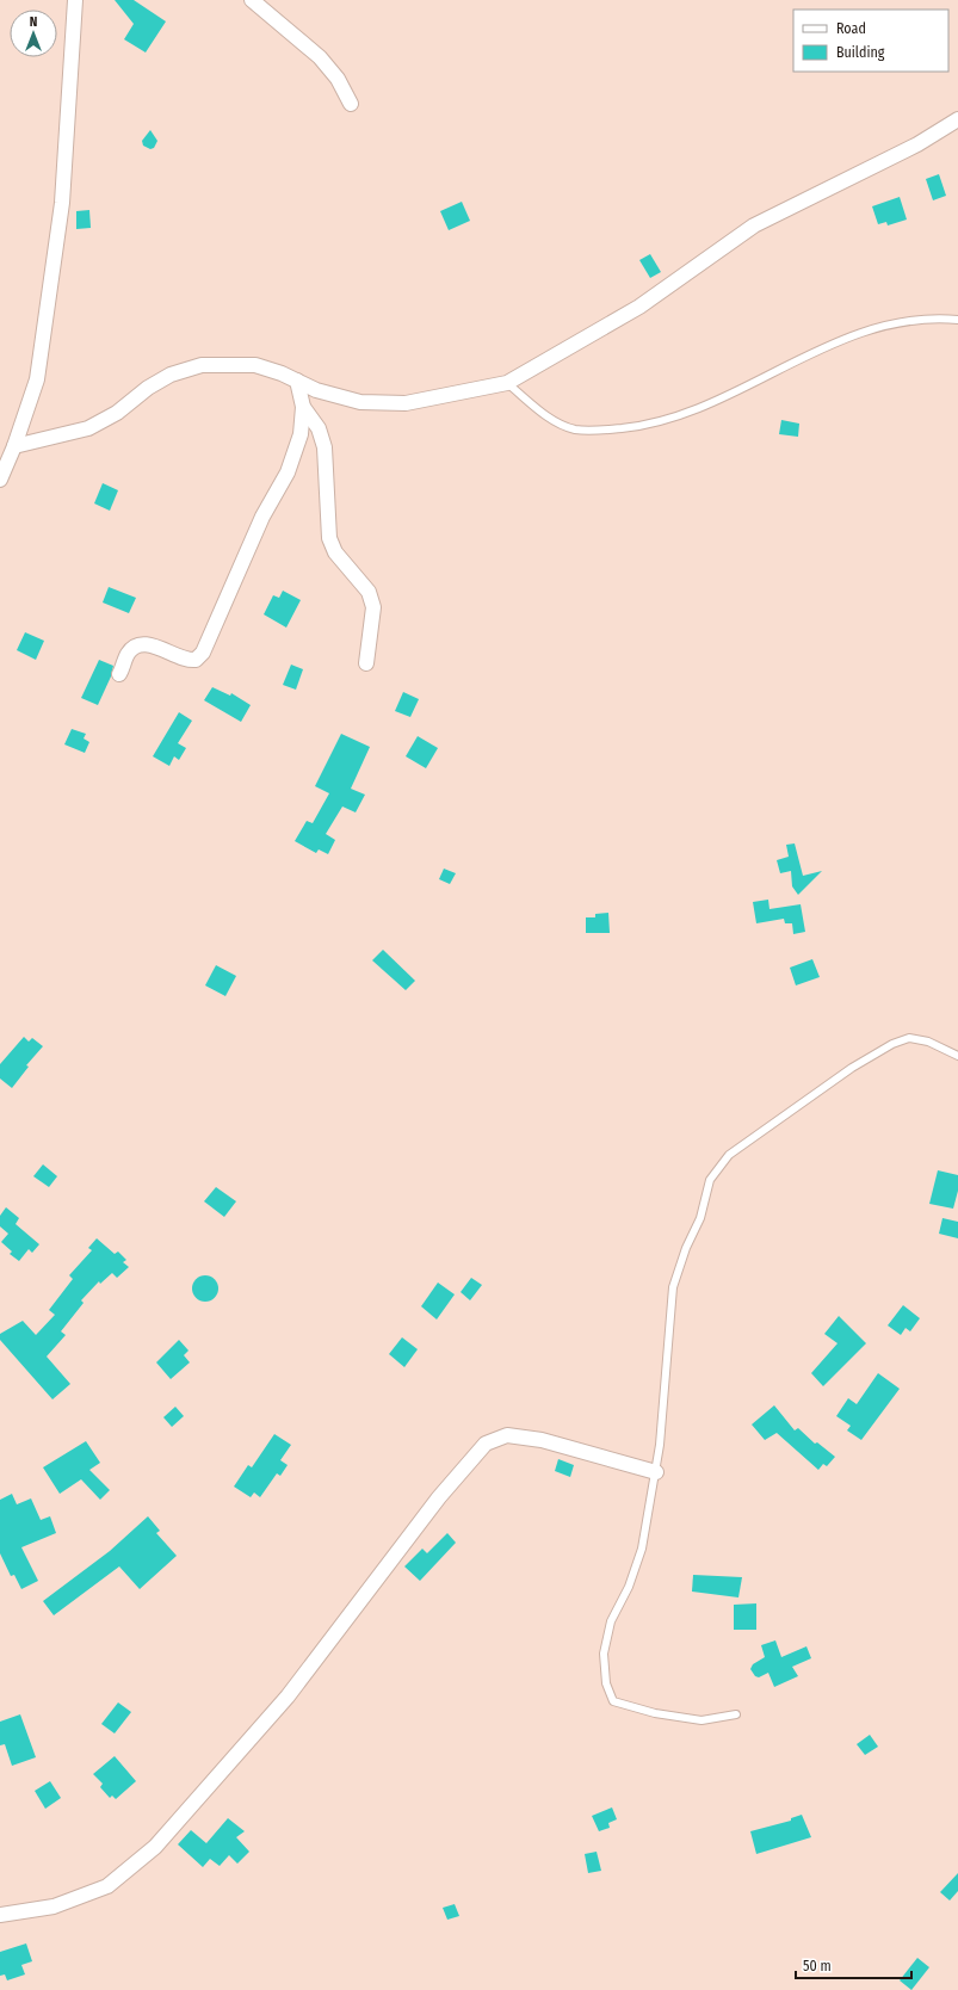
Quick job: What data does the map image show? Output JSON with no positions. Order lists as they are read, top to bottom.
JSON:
{
  "legend": ["Road", "Building"],
  "scale_bar": "50 m",
  "north": "top"
}
